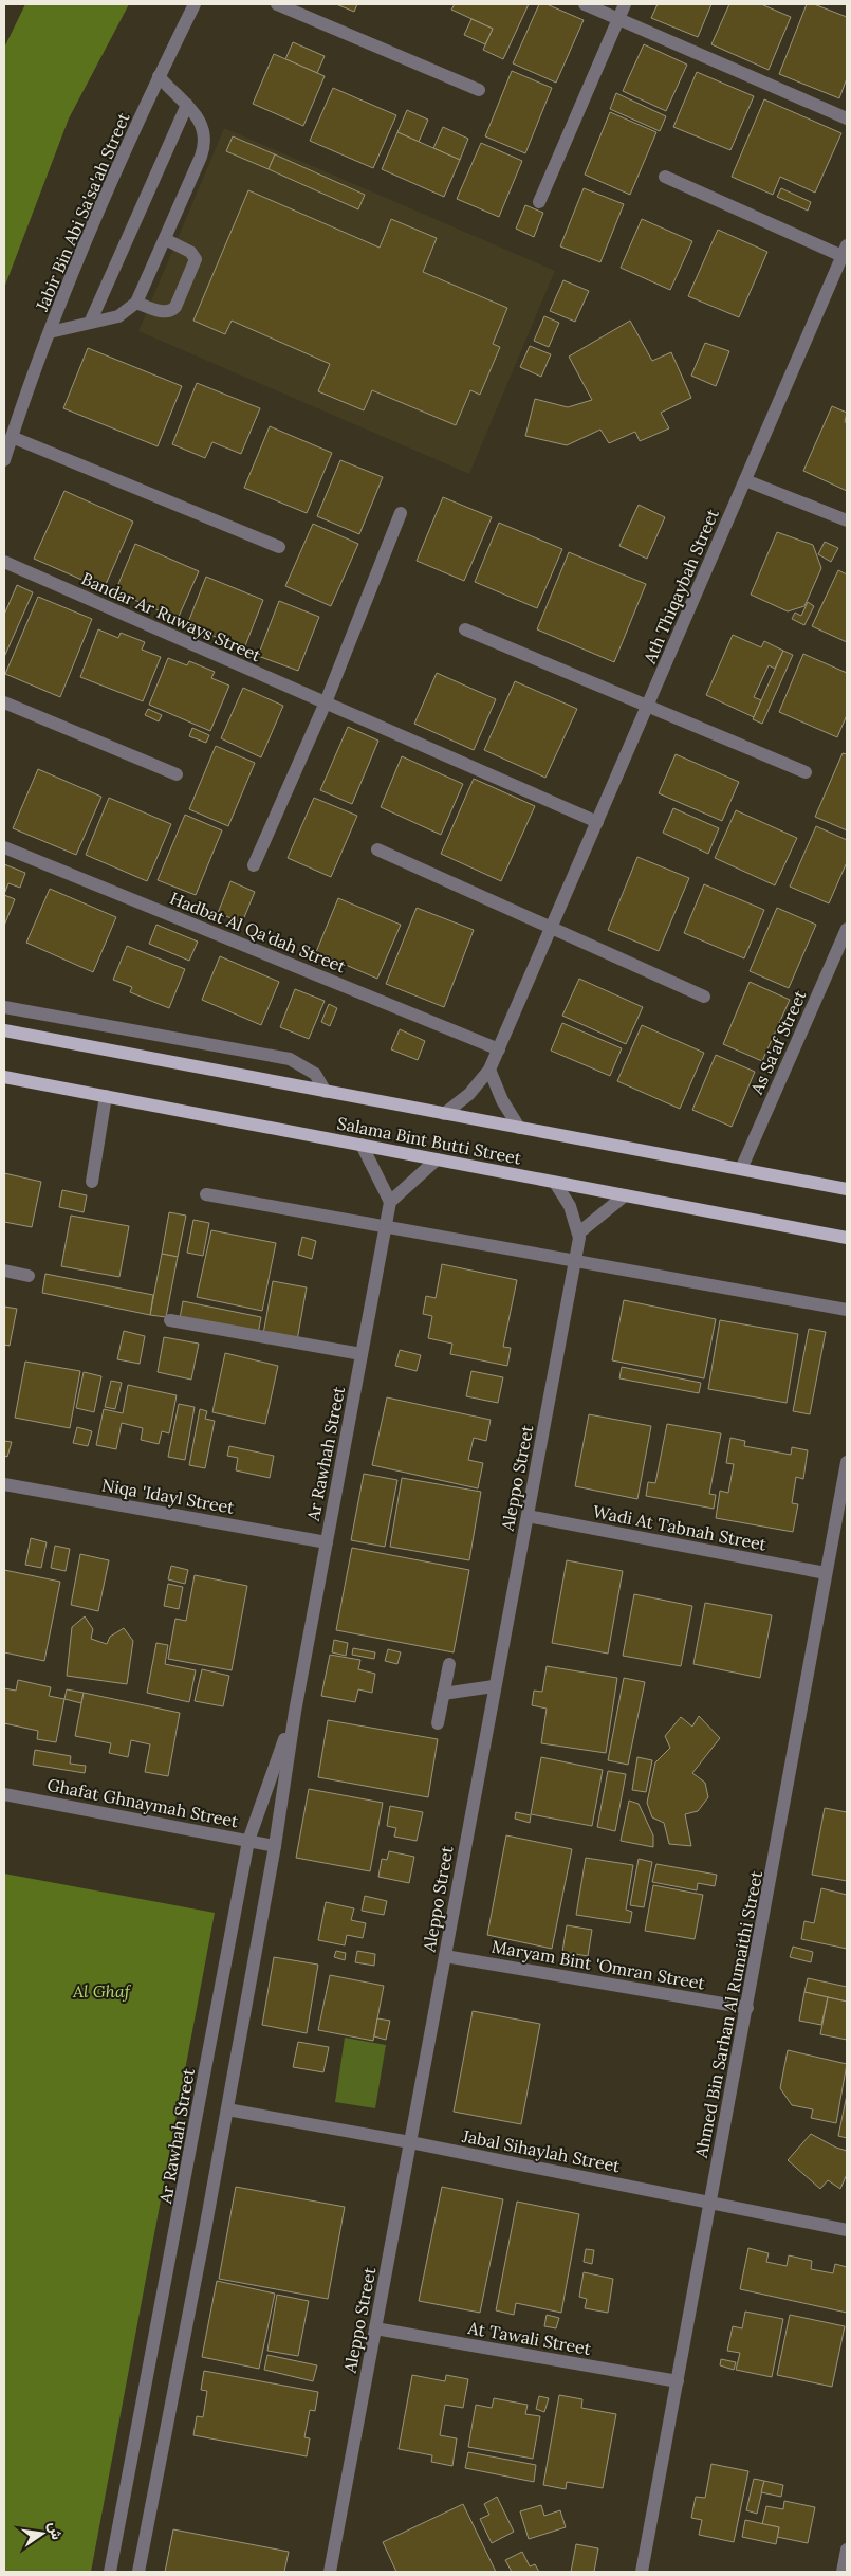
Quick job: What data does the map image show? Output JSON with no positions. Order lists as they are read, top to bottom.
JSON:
{
  "streets": {
    "main road": ["Salama Bint Butti Street"],
    "street": [
      "Jabir Bin Abi Sa'sa'ah Street",
      "Ath Thiqaybah Street",
      "Bandar Ar Ruways Street",
      "Hadbat Al Qa'dah Street",
      "As Sa'af Street",
      "Ar Rawhah Street",
      "Aleppo Street",
      "Niqa 'Idayl Street",
      "Wadi At Tabnah Street",
      "Ghafat Ghnaymah Street",
      "Maryam Bint 'Omran Street",
      "Ahmed Bin Sarhan Al Rumaithi Street",
      "Jabal Sihaylah Street",
      "At Tawali Street"
    ]
  },
  "crossings": [
    ["Ath Thiqaybah Street", "Bandar Ar Ruways Street"],
    ["Ath Thiqaybah Street", "Hadbat Al Qa'dah Street"],
    ["Ath Thiqaybah Street", "Salama Bint Butti Street"],
    ["As Sa'af Street", "Salama Bint Butti Street"],
    ["Salama Bint Butti Street", "Aleppo Street"],
    ["Ar Rawhah Street", "Niqa 'Idayl Street"],
    ["Ar Rawhah Street", "Ghafat Ghnaymah Street"],
    ["Ar Rawhah Street", "Jabal Sihaylah Street"],
    ["Aleppo Street", "Wadi At Tabnah Street"],
    ["Aleppo Street", "Maryam Bint 'Omran Street"],
    ["Aleppo Street", "Jabal Sihaylah Street"],
    ["Aleppo Street", "At Tawali Street"],
    ["Wadi At Tabnah Street", "Ahmed Bin Sarhan Al Rumaithi Street"],
    ["Maryam Bint 'Omran Street", "Ahmed Bin Sarhan Al Rumaithi Street"],
    ["Ahmed Bin Sarhan Al Rumaithi Street", "Jabal Sihaylah Street"],
    ["Ahmed Bin Sarhan Al Rumaithi Street", "At Tawali Street"]
  ],
  "parks": ["Al Ghaf"],
  "north": "right"
}
